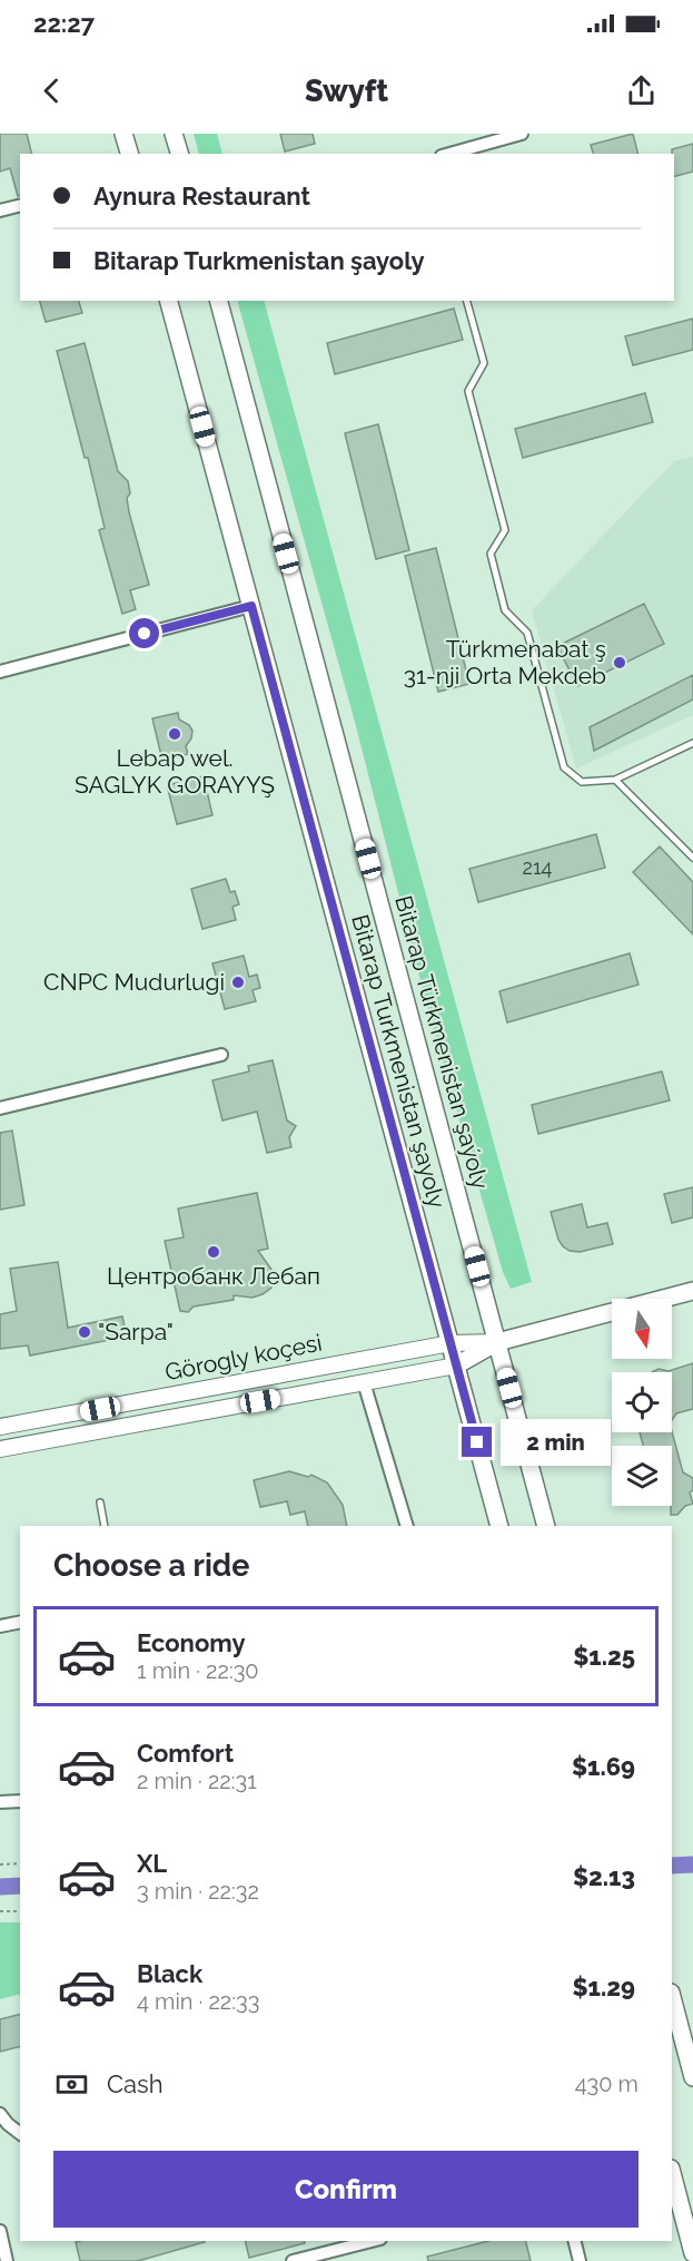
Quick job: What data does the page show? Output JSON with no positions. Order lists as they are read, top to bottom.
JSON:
{
  "streets": {
    "main road": ["Bitarap Türkmenistan şaýoly", "Bitarap Turkmenistan şayoly", "Görogly koçesi"]
  },
  "crossings": [
    ["Bitarap Türkmenistan şaýoly", "Görogly koçesi"],
    ["Bitarap Turkmenistan şayoly", "Görogly koçesi"]
  ],
  "places": [
    "Türkmenabat ş 31-nji Orta Mekdeb",
    "Lebap wel. SAGLYK GORAYYŞ",
    "CNPC Mudurlugi",
    "Центробанк Лебап",
    "\"Sarpa\""
  ],
  "house_numbers": ["214"],
  "north": "bottom",
  "page": {
    "status": "22:27",
    "header": "Swyft",
    "banner": ["Aynura Restaurant", "Bitarap Turkmenistan şayoly"],
    "bubble": "2 min",
    "heading": "Choose a ride",
    "list": [
      {
        "name": "Economy",
        "note": "1 min · 22:30",
        "value": "$1.25"
      },
      {
        "name": "Comfort",
        "note": "2 min · 22:31",
        "value": "$1.69"
      },
      {
        "name": "XL",
        "note": "3 min · 22:32",
        "value": "$2.13"
      },
      {
        "name": "Black",
        "note": "4 min · 22:33",
        "value": "$1.29"
      }
    ],
    "pay": ["Cash", "430 m"],
    "buttons": "Confirm"
  }
}
